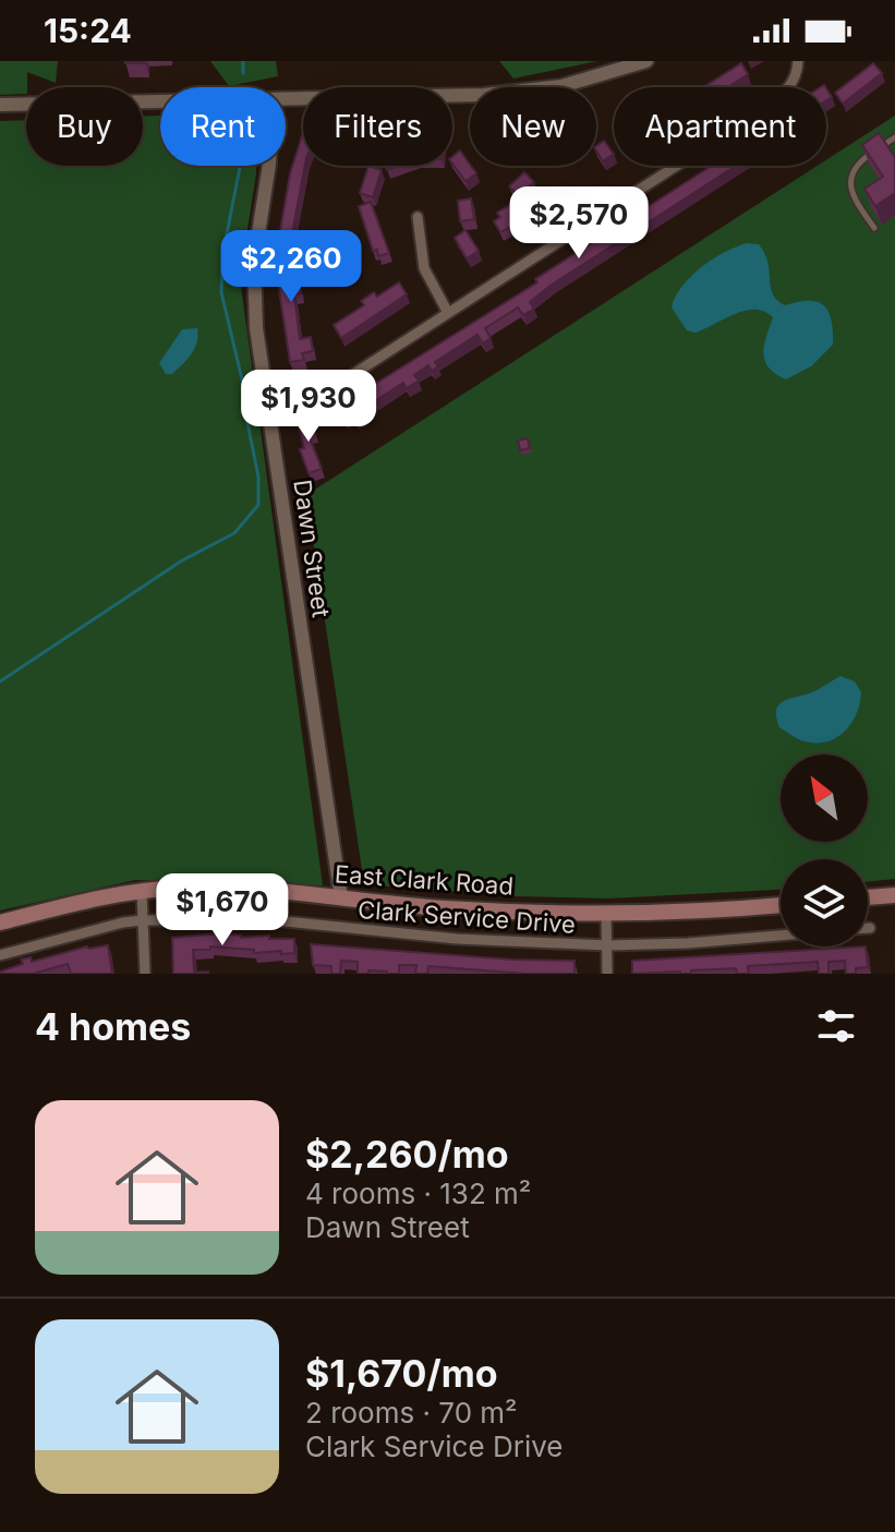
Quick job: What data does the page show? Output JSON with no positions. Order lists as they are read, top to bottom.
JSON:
{
  "streets": {
    "main road": ["East Clark Road"],
    "street": ["Dawn Street", "Clark Service Drive"]
  },
  "crossings": [
    ["Dawn Street", "East Clark Road"]
  ],
  "north": "top left",
  "page": {
    "status": "15:24",
    "chip": [
      "Buy",
      "Rent",
      "Filters",
      "New",
      "Apartment"
    ],
    "price": [
      "$2,570",
      "$2,260",
      "$1,930",
      "$1,670"
    ],
    "heading": "4 homes",
    "list": [
      {
        "name": "$2,260/mo",
        "note": "4 rooms · 132 m² · Dawn Street"
      },
      {
        "name": "$1,670/mo",
        "note": "2 rooms · 70 m² · Clark Service Drive"
      }
    ]
  }
}
